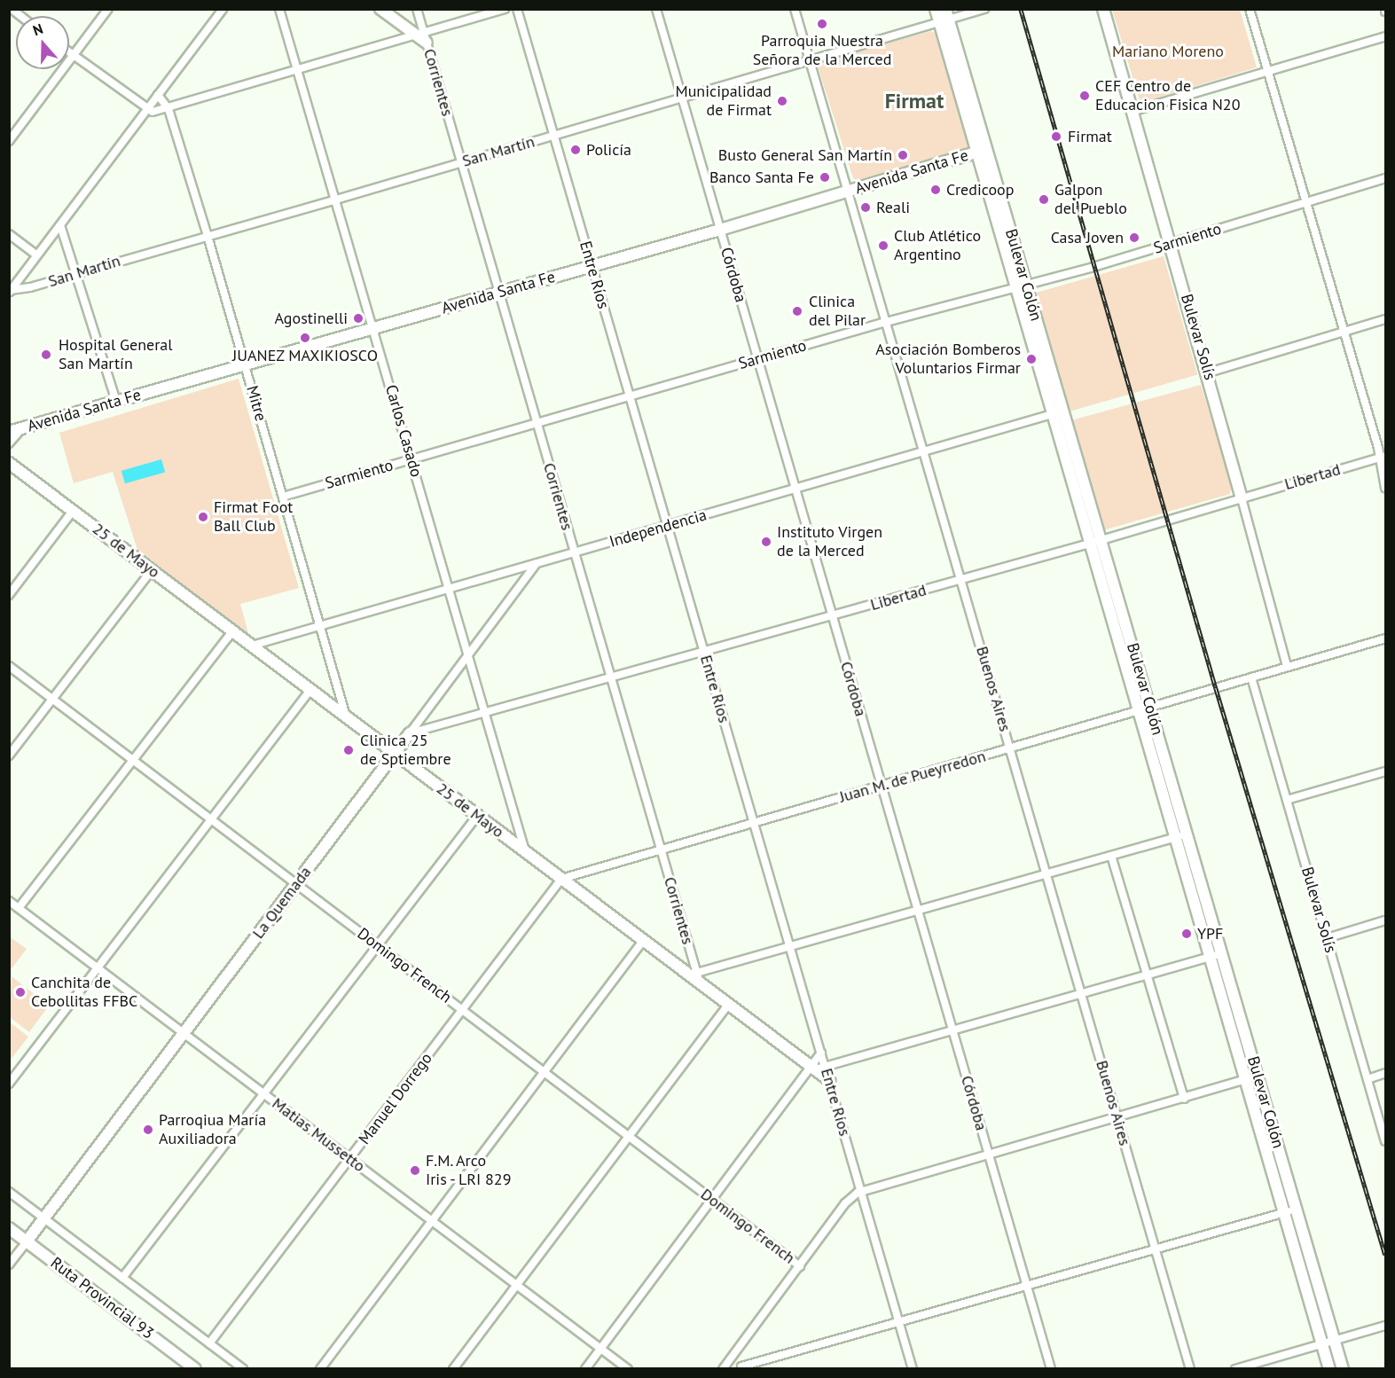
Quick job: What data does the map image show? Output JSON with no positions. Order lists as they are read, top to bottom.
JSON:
{
  "streets": {
    "street": [
      "Corrientes",
      "San Martín",
      "Avenida Santa Fe",
      "Sarmiento",
      "Entre Ríos",
      "Córdoba",
      "Bulevar Colón",
      "Bulevar Solís",
      "Mitre",
      "Carlos Casado",
      "Libertad",
      "Independencia",
      "25 de Mayo",
      "Buenos Aires",
      "Juan M. de Pueyrredon",
      "La Quemada",
      "Domingo French",
      "Manuel Dorrego",
      "Matias Mussetto",
      "Ruta Provincial 93"
    ]
  },
  "crossings": [
    ["Corrientes", "San Martín"],
    ["Corrientes", "Avenida Santa Fe"],
    ["Corrientes", "Sarmiento"],
    ["Corrientes", "Libertad"],
    ["Corrientes", "Independencia"],
    ["Corrientes", "25 de Mayo"],
    ["Corrientes", "Juan M. de Pueyrredon"],
    ["San Martín", "Entre Ríos"],
    ["San Martín", "Córdoba"],
    ["San Martín", "Bulevar Colón"],
    ["San Martín", "Mitre"],
    ["San Martín", "Carlos Casado"],
    ["San Martín", "Buenos Aires"],
    ["Avenida Santa Fe", "Entre Ríos"],
    ["Avenida Santa Fe", "Córdoba"],
    ["Avenida Santa Fe", "Bulevar Colón"],
    ["Avenida Santa Fe", "Mitre"],
    ["Avenida Santa Fe", "Carlos Casado"],
    ["Avenida Santa Fe", "Buenos Aires"],
    ["Sarmiento", "Entre Ríos"],
    ["Sarmiento", "Córdoba"],
    ["Sarmiento", "Bulevar Colón"],
    ["Sarmiento", "Bulevar Solís"],
    ["Sarmiento", "Mitre"],
    ["Sarmiento", "Carlos Casado"],
    ["Sarmiento", "Buenos Aires"],
    ["Entre Ríos", "Libertad"],
    ["Entre Ríos", "Independencia"],
    ["Entre Ríos", "25 de Mayo"],
    ["Entre Ríos", "Juan M. de Pueyrredon"],
    ["Córdoba", "Libertad"],
    ["Córdoba", "Independencia"],
    ["Córdoba", "Juan M. de Pueyrredon"],
    ["Bulevar Colón", "Libertad"],
    ["Bulevar Colón", "Independencia"],
    ["Bulevar Colón", "Juan M. de Pueyrredon"],
    ["Bulevar Solís", "Libertad"],
    ["Bulevar Solís", "Juan M. de Pueyrredon"],
    ["Mitre", "Independencia"],
    ["Mitre", "25 de Mayo"],
    ["Carlos Casado", "Libertad"],
    ["Carlos Casado", "Independencia"],
    ["Carlos Casado", "25 de Mayo"],
    ["Carlos Casado", "La Quemada"],
    ["Libertad", "Buenos Aires"],
    ["Libertad", "La Quemada"],
    ["Independencia", "25 de Mayo"],
    ["Independencia", "Buenos Aires"],
    ["Independencia", "La Quemada"],
    ["25 de Mayo", "Juan M. de Pueyrredon"],
    ["25 de Mayo", "La Quemada"],
    ["25 de Mayo", "Manuel Dorrego"],
    ["Buenos Aires", "Juan M. de Pueyrredon"],
    ["Juan M. de Pueyrredon", "Manuel Dorrego"],
    ["La Quemada", "Domingo French"],
    ["La Quemada", "Matias Mussetto"],
    ["La Quemada", "Ruta Provincial 93"],
    ["Domingo French", "Manuel Dorrego"],
    ["Manuel Dorrego", "Matias Mussetto"]
  ],
  "districts": ["Firmat"],
  "parks": ["Mariano Moreno"],
  "places": [
    "Parroquia Nuestra Señora de la Merced",
    "CEF Centro de Educacion Fisica N20",
    "Municipalidad de Firmat",
    "Firmat",
    "Policía",
    "Busto General San Martín",
    "Banco Santa Fe",
    "Credicoop",
    "Galpon del Pueblo",
    "Reali",
    "Casa Joven",
    "Club Atlético Argentino",
    "Clinica del Pilar",
    "Agostinelli",
    "JUANEZ MAXIKIOSCO",
    "Hospital General San Martín",
    "Asociación Bomberos Voluntarios Firmar",
    "Firmat Foot Ball Club",
    "Instituto Virgen de la Merced",
    "Clinica 25 de Sptiembre",
    "YPF",
    "Canchita de Cebollitas FFBC",
    "Parroqiua María Auxiliadora",
    "F.M. Arco Iris - LRI 829"
  ],
  "north": "top"
}
